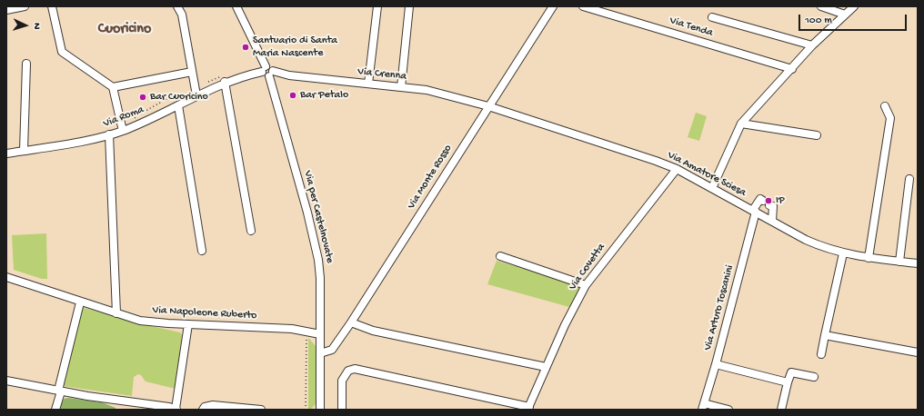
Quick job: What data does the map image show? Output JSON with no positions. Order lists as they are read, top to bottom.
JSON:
{
  "streets": {
    "street": [
      "Via Tenda",
      "Via Crenna",
      "Via Roma",
      "Via Amatore Sciesa",
      "Via Monte Rosso",
      "Via per Castelnovate",
      "Via Covetta",
      "Via Arturo Toscanini",
      "Via Napoleone Ruberto"
    ]
  },
  "crossings": [
    ["Via Crenna", "Via Roma"],
    ["Via Crenna", "Via Amatore Sciesa"],
    ["Via Crenna", "Via Monte Rosso"],
    ["Via Crenna", "Via per Castelnovate"],
    ["Via Amatore Sciesa", "Via Monte Rosso"],
    ["Via Amatore Sciesa", "Via Covetta"],
    ["Via Amatore Sciesa", "Via Arturo Toscanini"],
    ["Via Monte Rosso", "Via per Castelnovate"],
    ["Via per Castelnovate", "Via Napoleone Ruberto"]
  ],
  "districts": ["Cuoricino"],
  "places": [
    "Santuario di Santa Maria Nascente",
    "Bar Petalo",
    "Bar Cuoricino",
    "IP"
  ],
  "scale_bar": "100 m",
  "north": "right"
}
